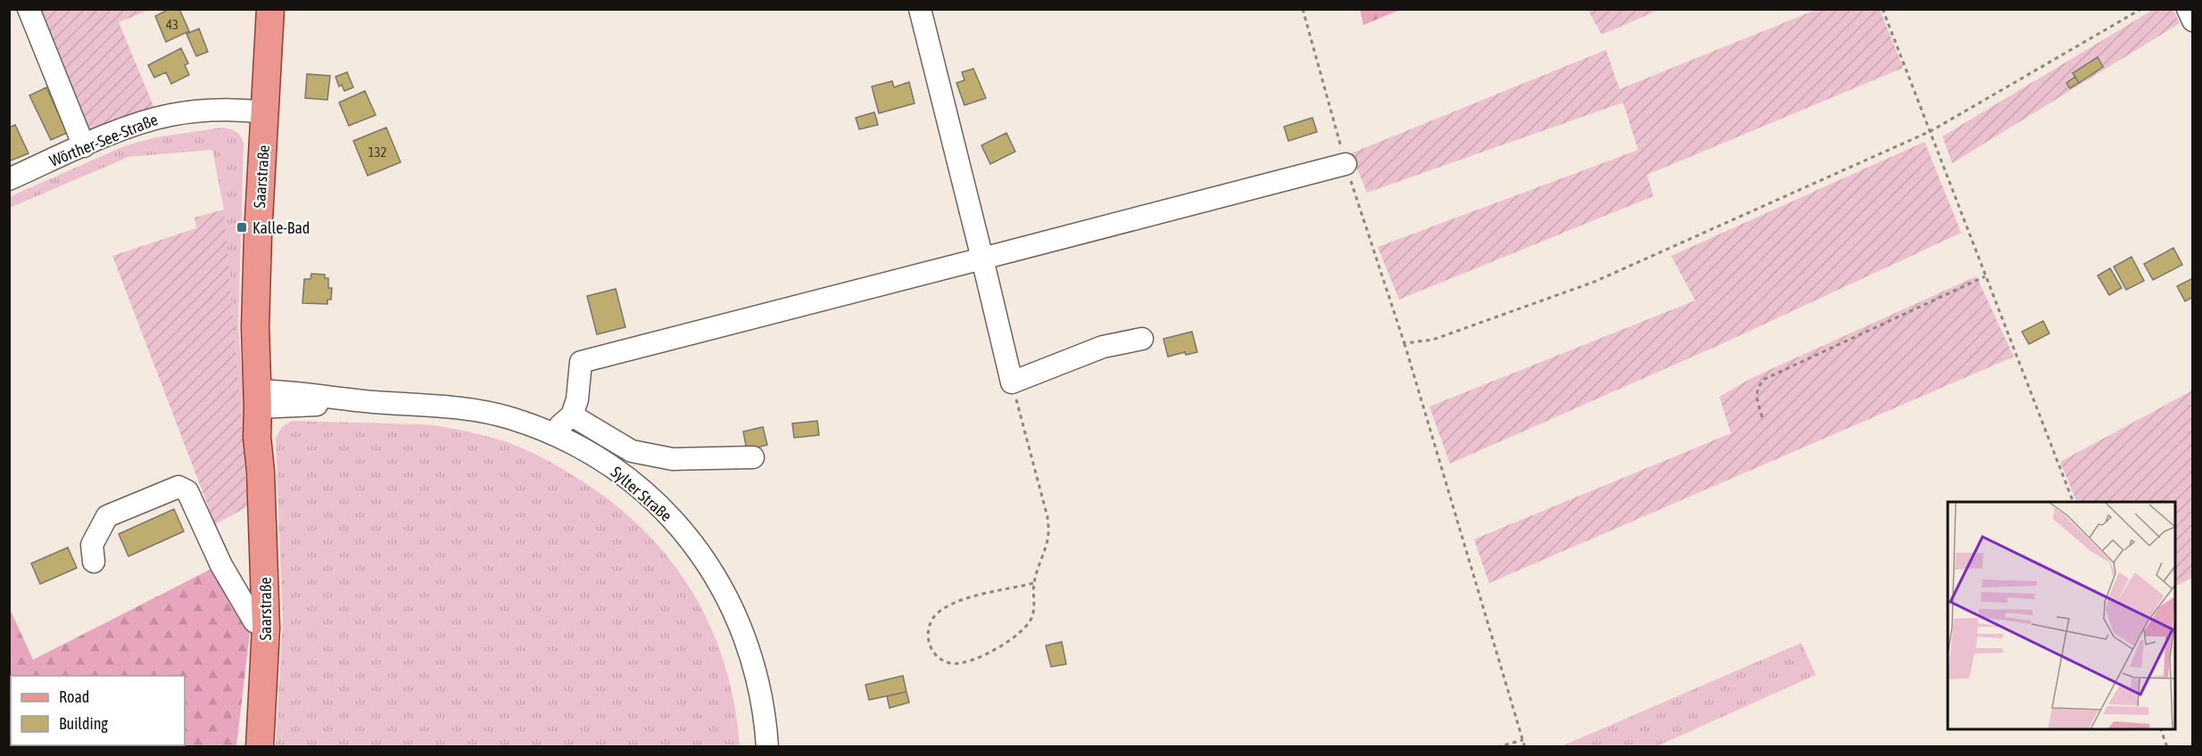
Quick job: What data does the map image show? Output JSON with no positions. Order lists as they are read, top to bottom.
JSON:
{
  "streets": {
    "main road": ["Saarstraße"],
    "street": ["Wörther-See-Straße", "Sylter Straße"]
  },
  "crossings": [
    ["Wörther-See-Straße", "Saarstraße"],
    ["Saarstraße", "Sylter Straße"]
  ],
  "places": {
    "transit": ["Kalle-Bad"]
  },
  "house_numbers": ["43", "132"],
  "legend": ["Road", "Building"]
}
